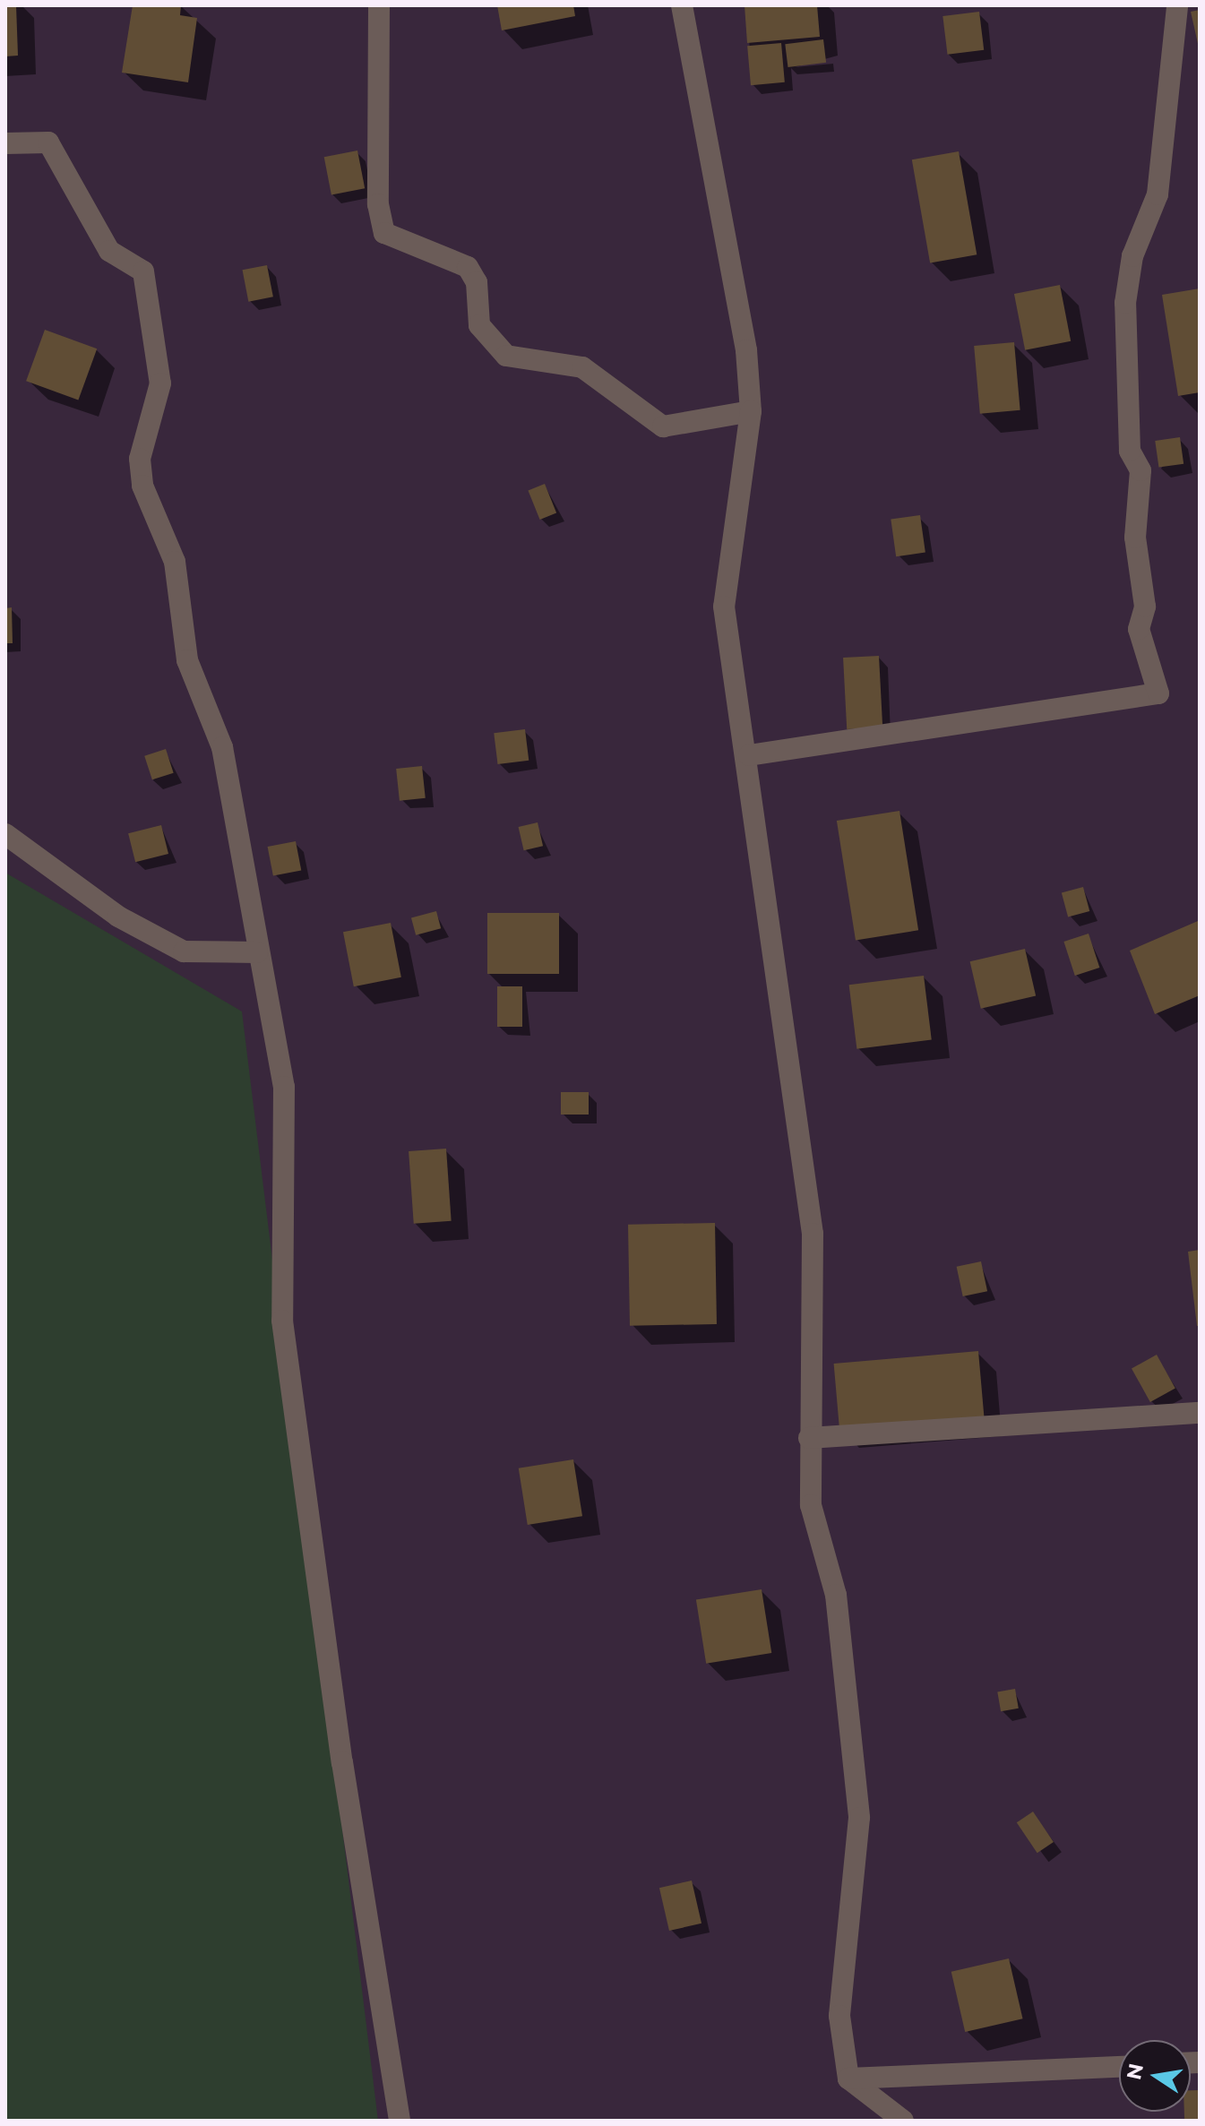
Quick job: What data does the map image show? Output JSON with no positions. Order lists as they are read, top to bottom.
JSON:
{
  "north": "left"
}
